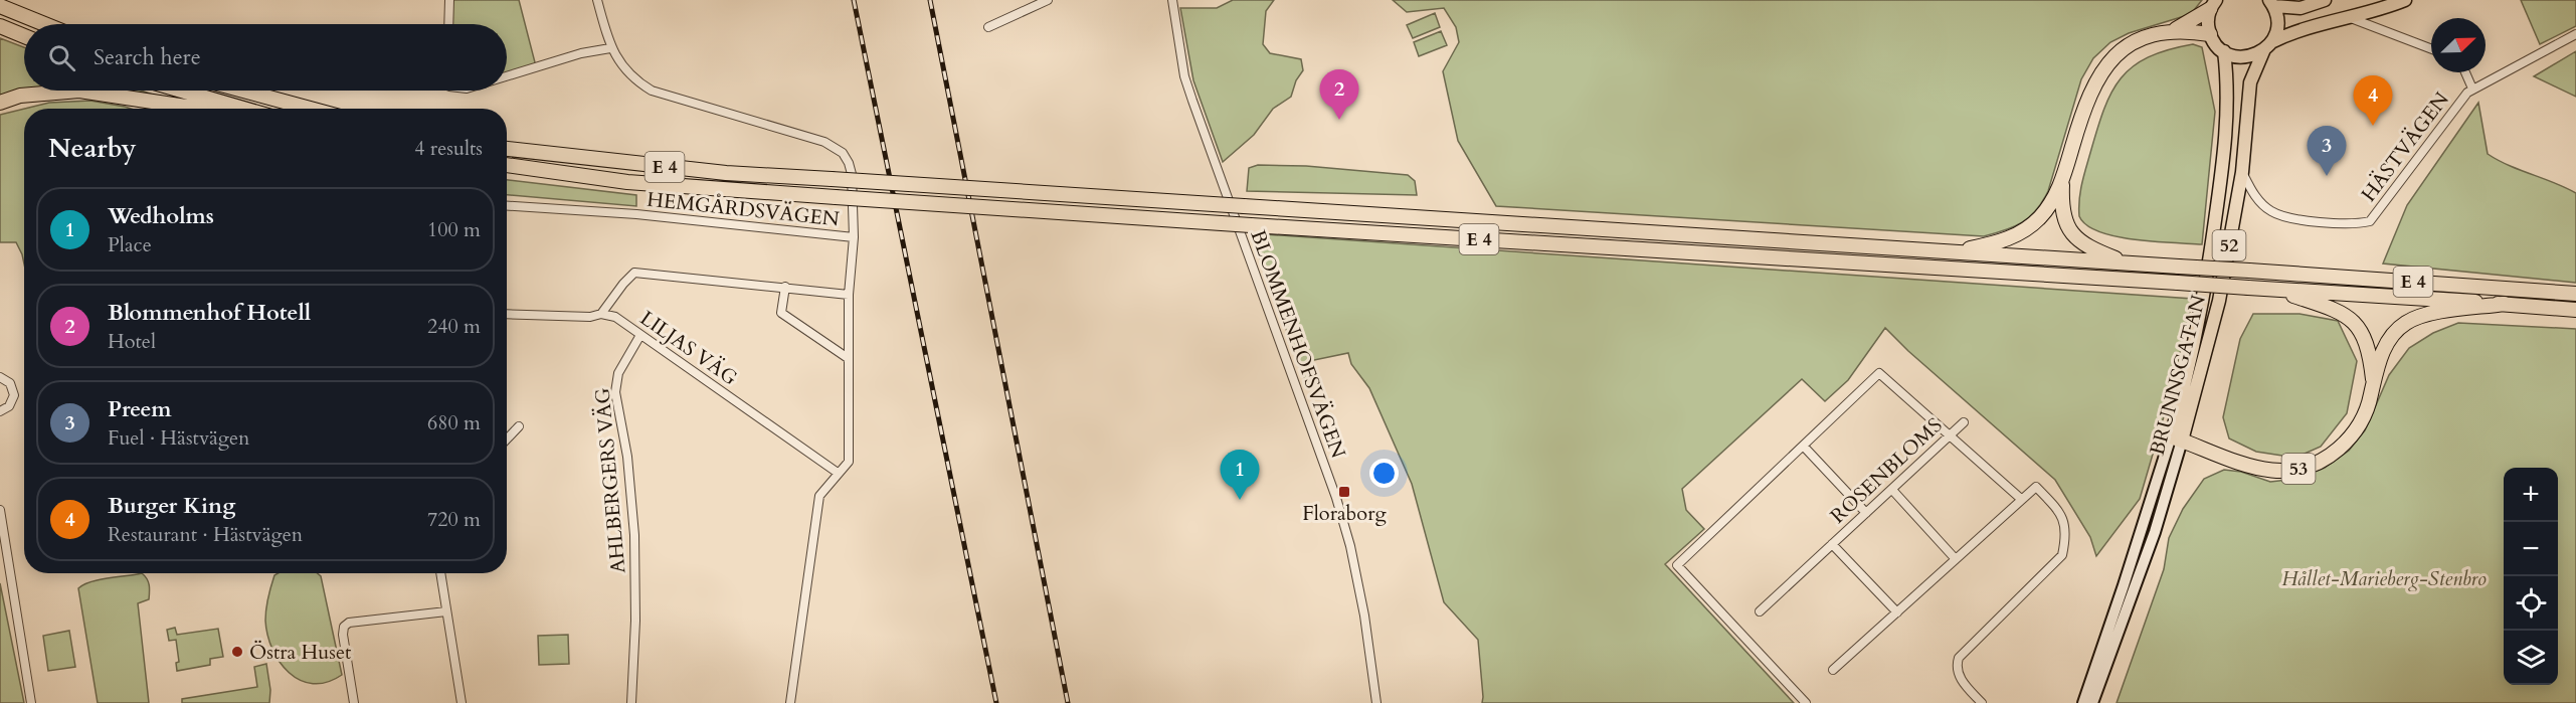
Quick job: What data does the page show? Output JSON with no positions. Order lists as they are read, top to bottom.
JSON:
{
  "streets": {
    "highway": ["E 4", "53"],
    "main road": ["52", "BRUNNSGATAN"],
    "street": [
      "HÄSTVÄGEN",
      "HEMGÅRDSVÄGEN",
      "BLOMMENHOFSVÄGEN",
      "LILJAS VÄG",
      "ROSENBLOMS",
      "AHLBERGERS VÄG"
    ]
  },
  "crossings": [
    ["HÄSTVÄGEN", "BRUNNSGATAN"],
    ["E 4", "53"],
    ["52", "BRUNNSGATAN"],
    ["LILJAS VÄG", "AHLBERGERS VÄG"],
    ["BRUNNSGATAN", "53"]
  ],
  "parks": ["Hållet-Marieberg-Stenbro"],
  "places": {
    "transit": ["Floraborg"],
    "other": ["Östra Huset"]
  },
  "north": "top right",
  "page": {
    "search": "Search here",
    "pins": [
      "2",
      "4",
      "3",
      "1"
    ],
    "heading": ["Nearby", "4 results"],
    "list": [
      {
        "mark": "1",
        "name": "Wedholms",
        "note": "Place",
        "value": "100 m"
      },
      {
        "mark": "2",
        "name": "Blommenhof Hotell",
        "note": "Hotel",
        "value": "240 m"
      },
      {
        "mark": "3",
        "name": "Preem",
        "note": "Fuel · Hästvägen",
        "value": "680 m"
      },
      {
        "mark": "4",
        "name": "Burger King",
        "note": "Restaurant · Hästvägen",
        "value": "720 m"
      }
    ],
    "map_buttons": ["+", "−"]
  }
}
